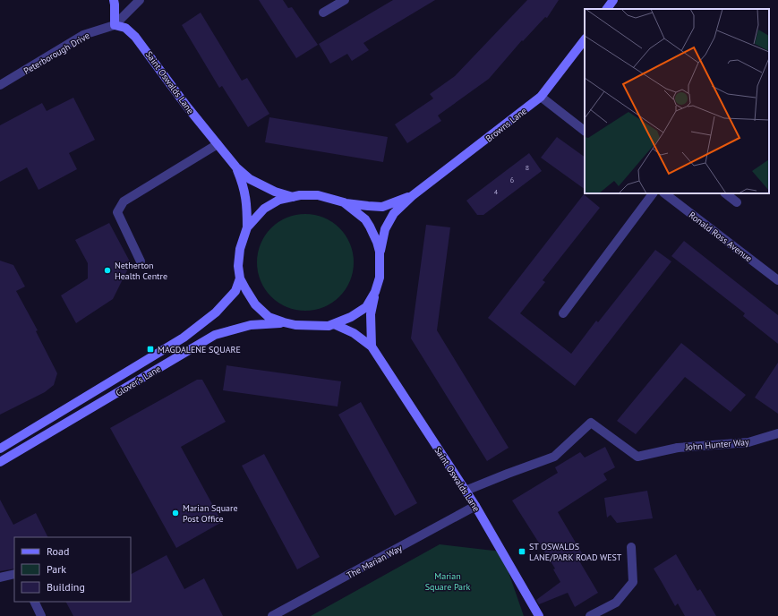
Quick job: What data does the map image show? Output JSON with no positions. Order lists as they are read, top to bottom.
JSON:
{
  "streets": {
    "street": [
      "Peterborough Drive",
      "Saint Oswalds Lane",
      "Browns Lane",
      "Ronald Ross Avenue",
      "Glover's Lane",
      "John Hunter Way",
      "The Marian Way"
    ]
  },
  "crossings": [
    ["Peterborough Drive", "Saint Oswalds Lane"],
    ["Saint Oswalds Lane", "Browns Lane"],
    ["Saint Oswalds Lane", "John Hunter Way"],
    ["Saint Oswalds Lane", "The Marian Way"]
  ],
  "parks": ["Marian Square Park"],
  "places": {
    "other": ["Netherton Health Centre", "Marian Square Post Office"],
    "transit": ["MAGDALENE SQUARE", "ST OSWALDS LANE/PARK ROAD WEST"]
  },
  "house_numbers": ["8", "6", "4"],
  "legend": ["Road", "Park", "Building"]
}
